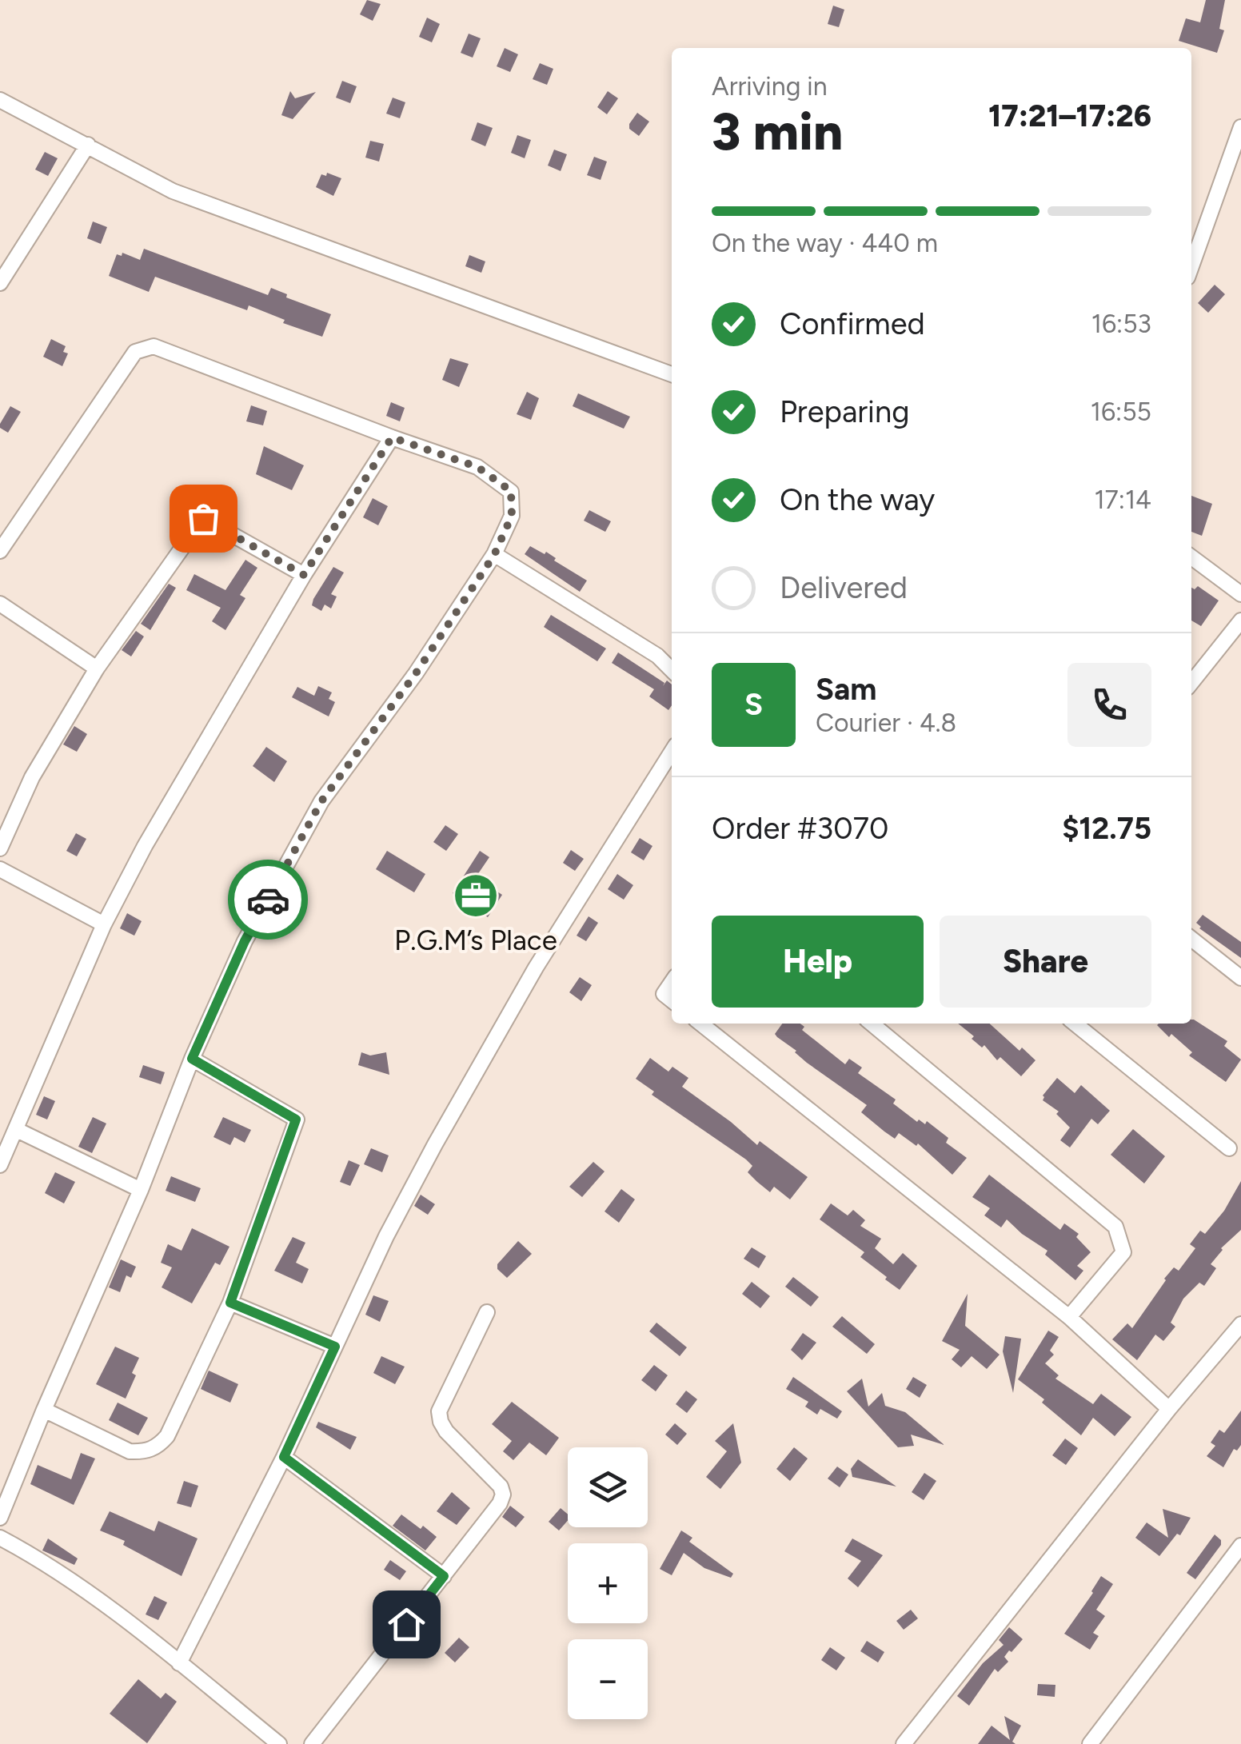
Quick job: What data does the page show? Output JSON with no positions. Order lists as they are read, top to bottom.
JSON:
{
  "places": {
    "office": ["P.G.M’s Place"]
  },
  "page": {
    "heading": ["3 min", "Arriving in", "17:21–17:26"],
    "panel": [
      "Sam",
      "Courier · 4.8",
      "Order #3070",
      "$12.75"
    ],
    "bar": "On the way · 440 m",
    "list": [
      ["Confirmed", "16:53"],
      ["Preparing", "16:55"],
      ["On the way", "17:14"],
      "Delivered"
    ],
    "round": "S",
    "buttons": ["Help", "Share"],
    "map_buttons": ["+", "−"]
  }
}
